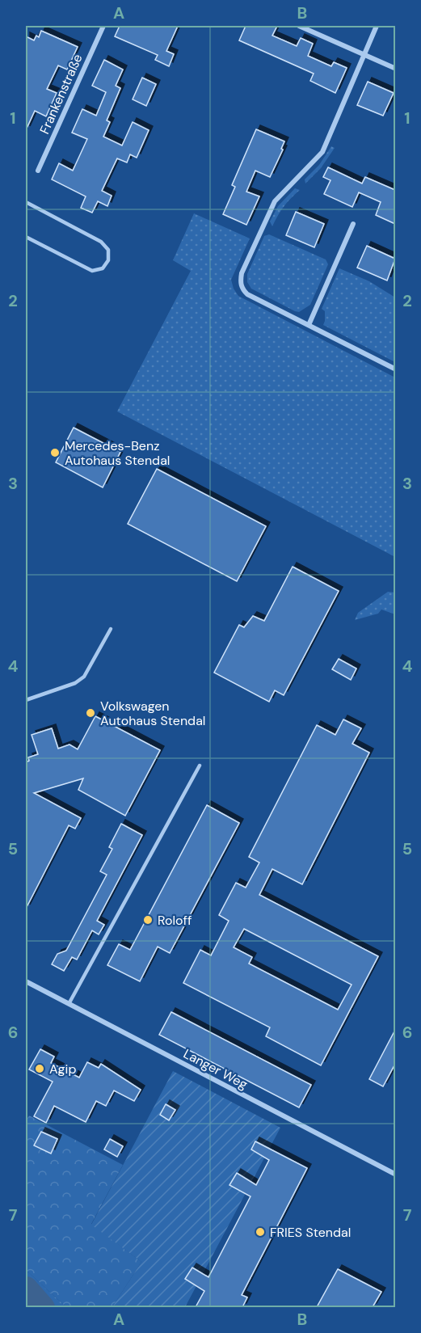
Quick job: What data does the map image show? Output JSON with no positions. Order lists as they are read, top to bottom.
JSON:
{
  "streets": {
    "street": ["Frankenstraße", "Langer Weg"]
  },
  "places": [
    "Mercedes-Benz Autohaus Stendal",
    "Volkswagen Autohaus Stendal",
    "Roloff",
    "Agip",
    "FRIES Stendal"
  ],
  "grid": {
    "columns": ["A", "B"],
    "rows": [
      "1",
      "2",
      "3",
      "4",
      "5",
      "6",
      "7"
    ]
  }
}
